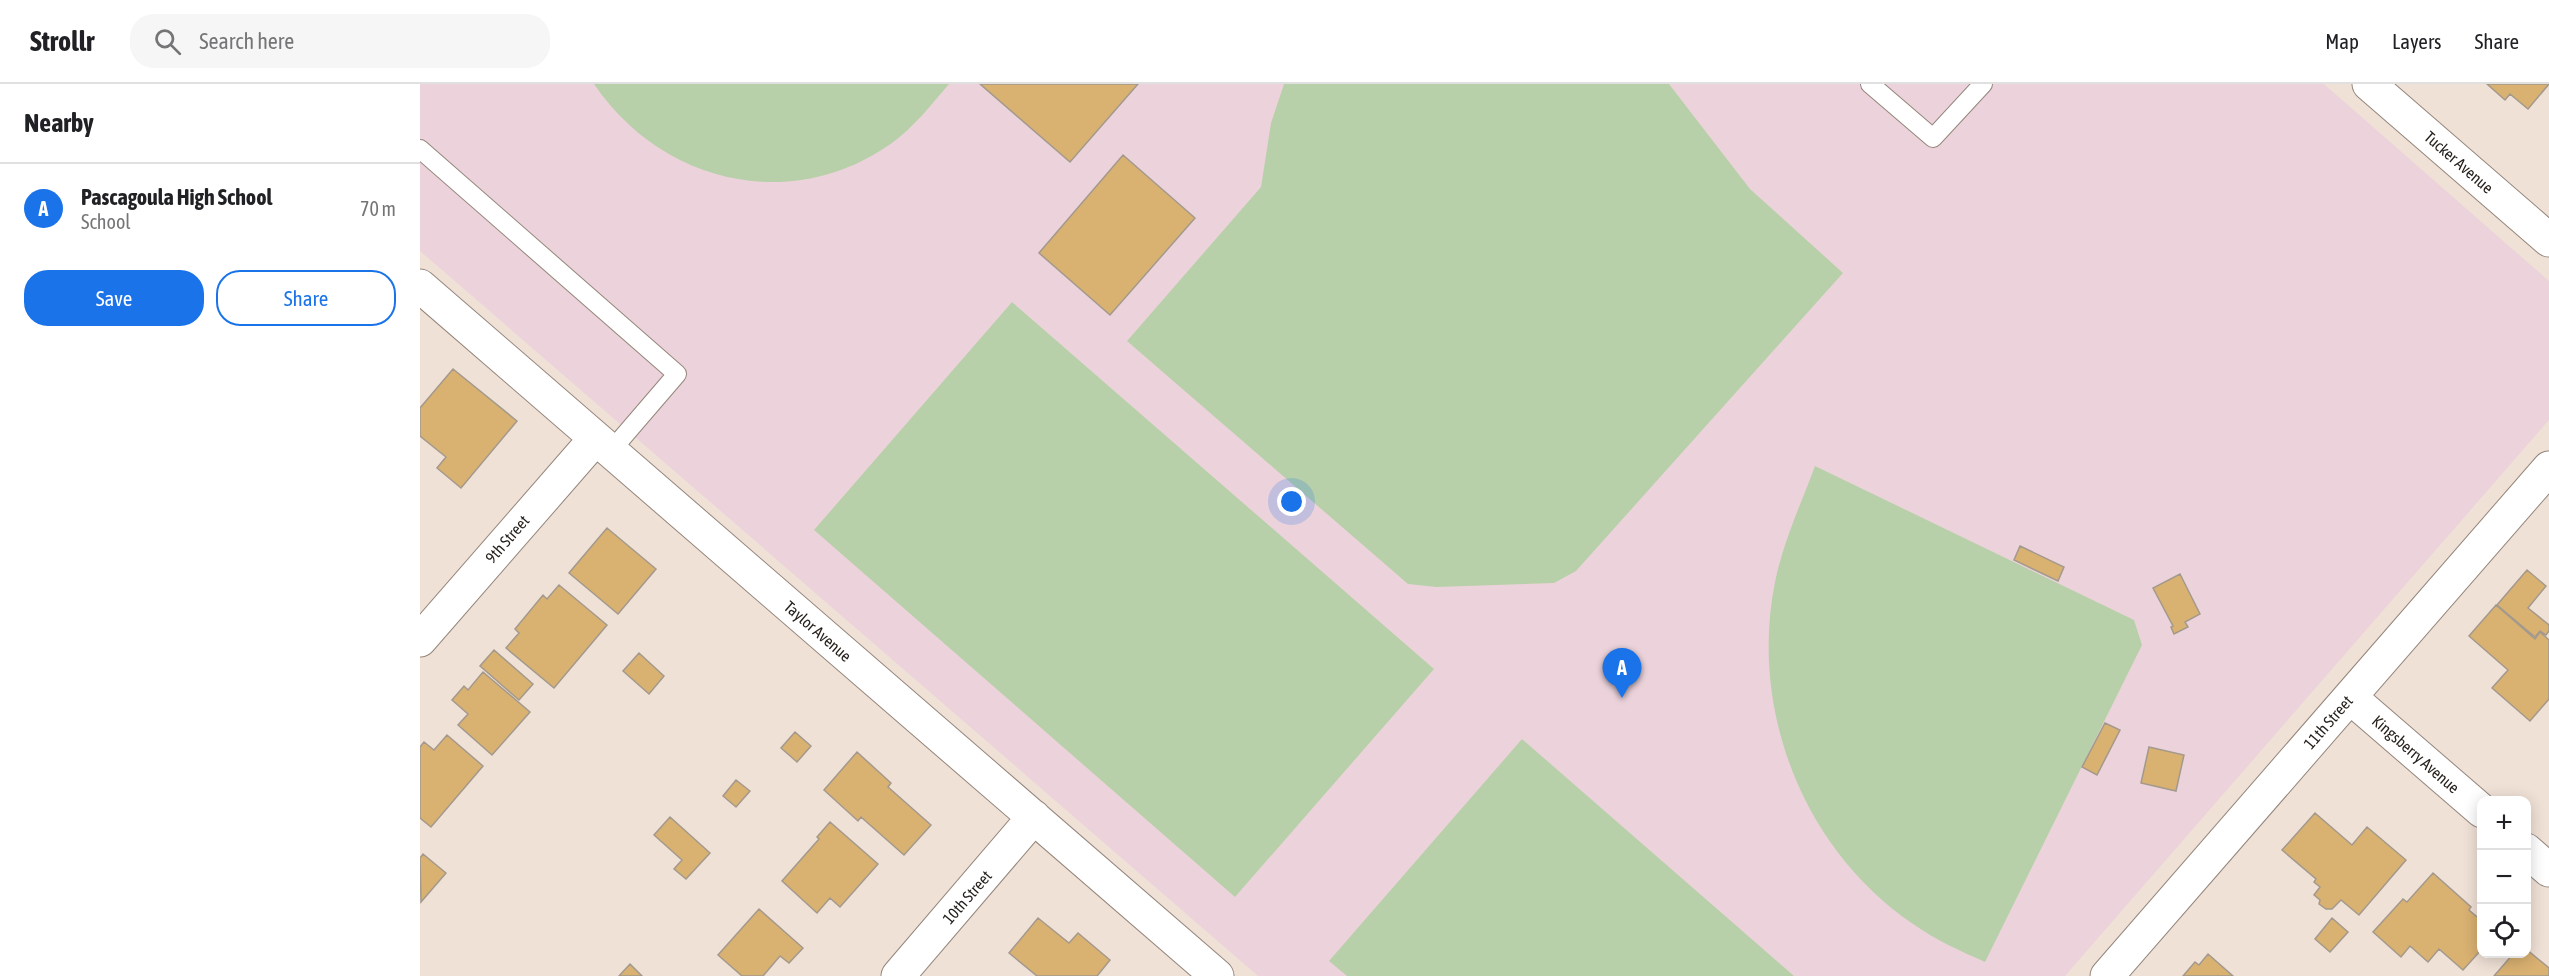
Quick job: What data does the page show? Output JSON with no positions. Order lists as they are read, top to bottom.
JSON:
{
  "streets": {
    "street": [
      "Tucker Avenue",
      "9th Street",
      "Taylor Avenue",
      "11th Street",
      "Kingsberry Avenue",
      "10th Street"
    ]
  },
  "crossings": [
    ["9th Street", "Taylor Avenue"],
    ["Taylor Avenue", "10th Street"],
    ["11th Street", "Kingsberry Avenue"]
  ],
  "page": {
    "header": "Strollr",
    "search": "Search here",
    "nav": ["Map", "Layers", "Share"],
    "heading": "Nearby",
    "list": [
      {
        "mark": "A",
        "name": "Pascagoula High School",
        "note": "School",
        "value": "70 m"
      }
    ],
    "buttons": ["Save", "Share"],
    "pins": "A",
    "map_buttons": ["+", "−"]
  }
}
